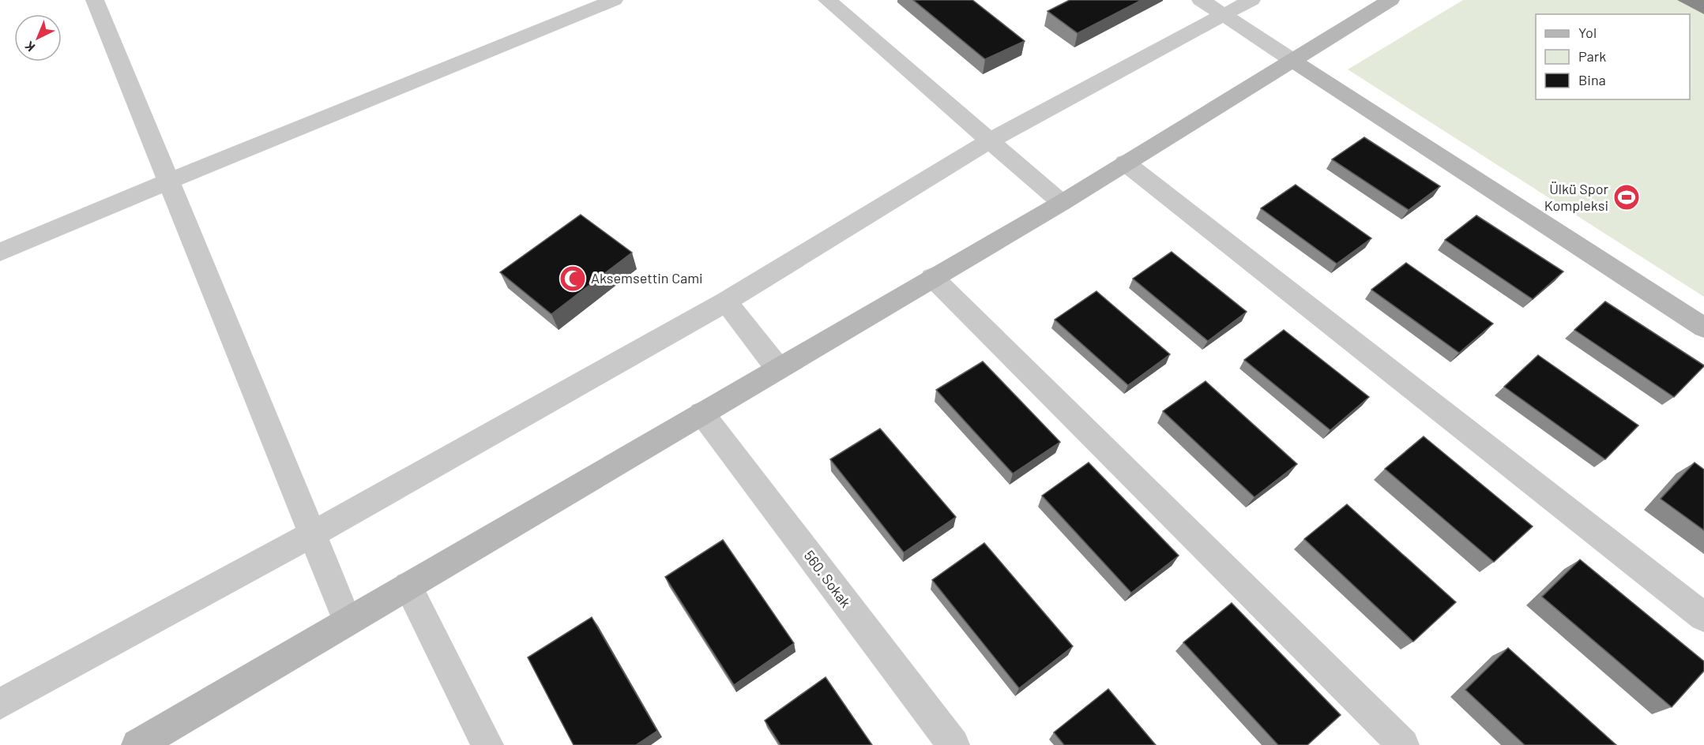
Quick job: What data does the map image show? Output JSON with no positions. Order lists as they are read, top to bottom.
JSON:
{
  "streets": {
    "street": ["560. Sokak"]
  },
  "places": {
    "sports": ["Ülkü Spor Kompleksi"],
    "mosque": ["Aksemsettin Cami"]
  },
  "legend": ["Yol", "Park", "Bina"],
  "north": "bottom left"
}
